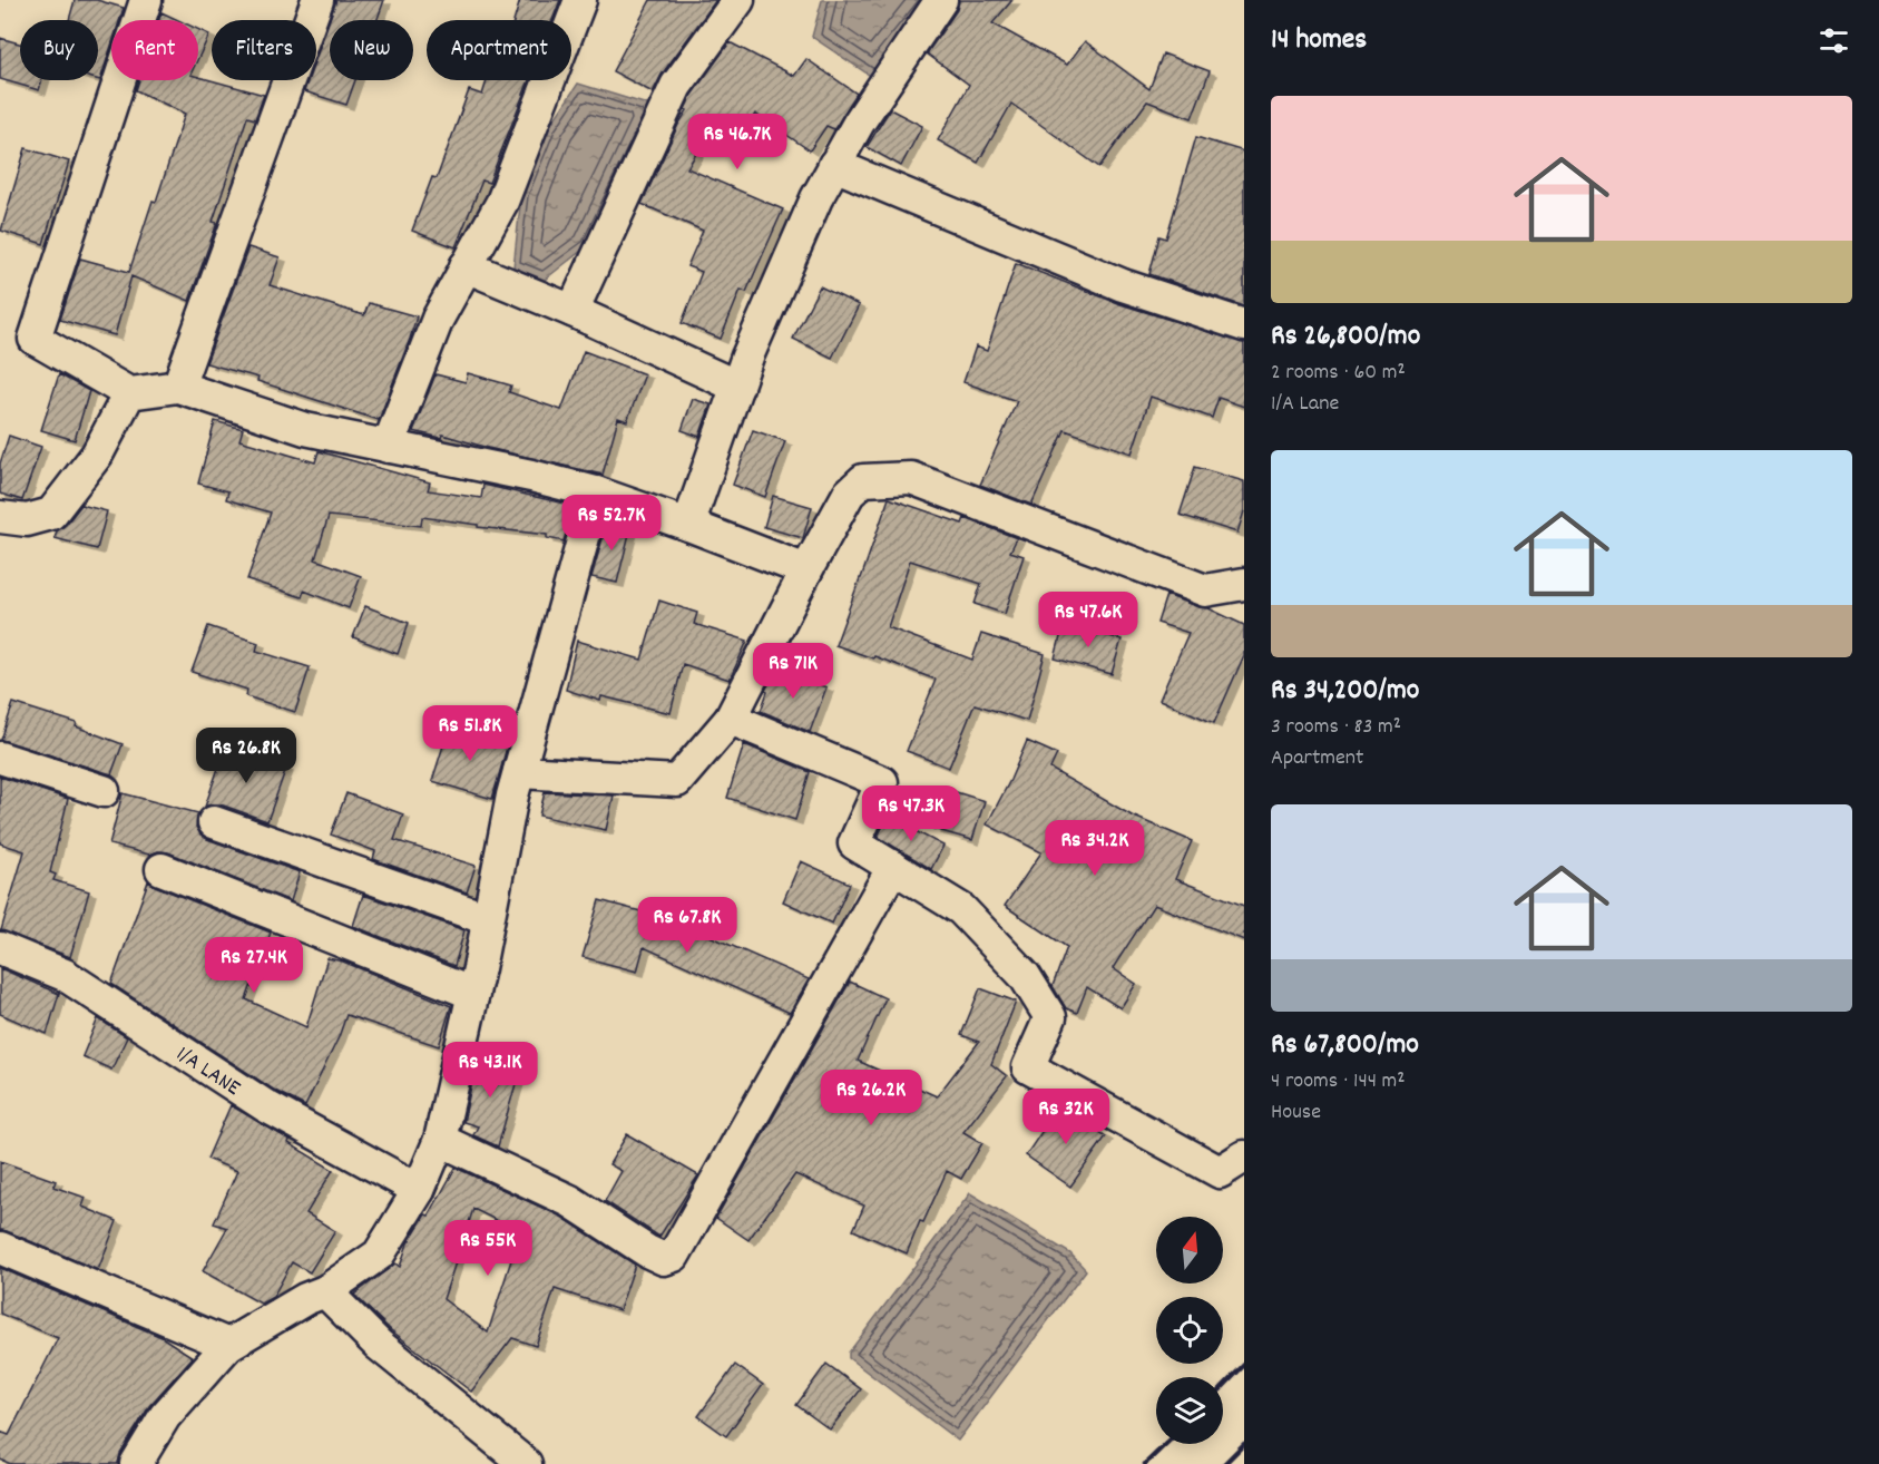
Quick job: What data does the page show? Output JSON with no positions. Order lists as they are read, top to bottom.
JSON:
{
  "streets": {
    "street": ["1/A LANE"]
  },
  "north": "top",
  "page": {
    "heading": "14 homes",
    "chip": [
      "Buy",
      "Rent",
      "Filters",
      "New",
      "Apartment"
    ],
    "list": [
      {
        "name": "Rs 26,800/mo",
        "note": "2 rooms · 60 m² · 1/A Lane"
      },
      {
        "name": "Rs 34,200/mo",
        "note": "3 rooms · 83 m² · Apartment"
      },
      {
        "name": "Rs 67,800/mo",
        "note": "4 rooms · 144 m² · House"
      }
    ],
    "price": [
      "Rs 46.7K",
      "Rs 52.7K",
      "Rs 47.6K",
      "Rs 71K",
      "Rs 51.8K",
      "Rs 26.8K",
      "Rs 47.3K",
      "Rs 34.2K",
      "Rs 67.8K",
      "Rs 27.4K",
      "Rs 43.1K",
      "Rs 26.2K",
      "Rs 32K",
      "Rs 55K"
    ]
  }
}
